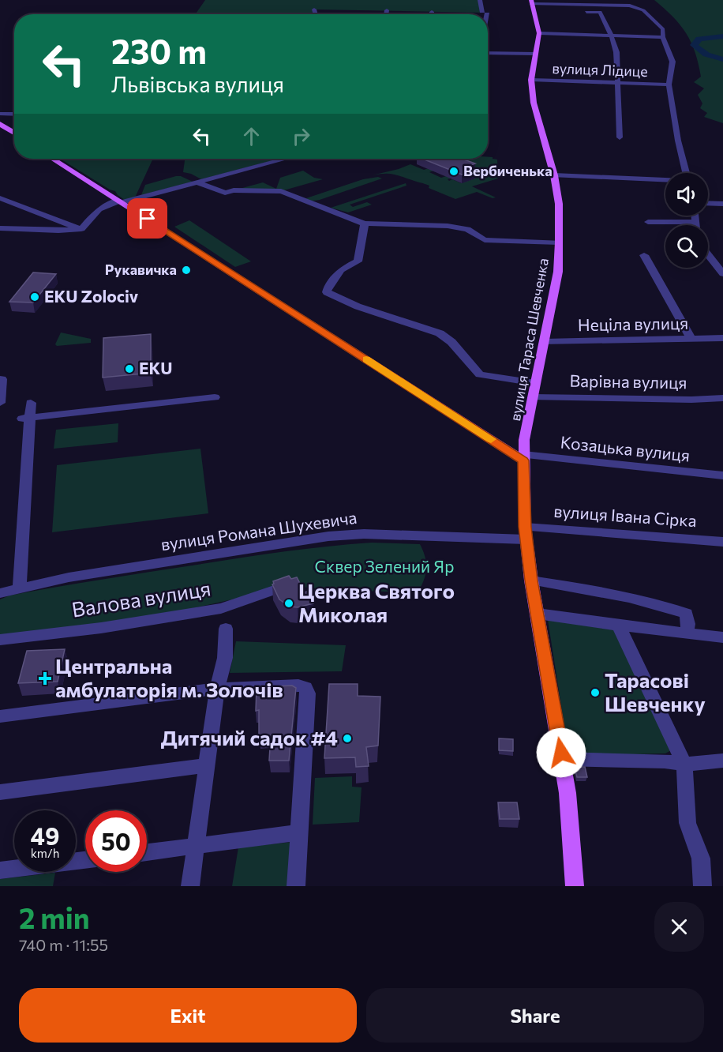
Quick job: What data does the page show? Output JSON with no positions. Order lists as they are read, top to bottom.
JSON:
{
  "streets": {
    "main road": ["вулиця Тараса Шевченка"],
    "street": [
      "вулиця Лідице",
      "Неціла вулиця",
      "Варівна вулиця",
      "Козацька вулиця",
      "вулиця Івана Сірка",
      "вулиця Романа Шухевича",
      "Валова вулиця"
    ]
  },
  "crossings": [
    ["вулиця Лідице", "вулиця Тараса Шевченка"],
    ["Неціла вулиця", "вулиця Тараса Шевченка"],
    ["вулиця Тараса Шевченка", "Варівна вулиця"],
    ["вулиця Тараса Шевченка", "Козацька вулиця"],
    ["вулиця Тараса Шевченка", "вулиця Івана Сірка"],
    ["вулиця Тараса Шевченка", "вулиця Романа Шухевича"],
    ["вулиця Івана Сірка", "вулиця Романа Шухевича"]
  ],
  "parks": ["Сквер Зелений Яр"],
  "places": {
    "other": [
      "Вербиченька",
      "Рукавичка",
      "EKU Zolociv",
      "EKU",
      "Церква Святого Миколая",
      "Тарасові Шевченку",
      "Дитячий садок #4"
    ],
    "health": ["Центральна амбулаторія м. Золочів"]
  },
  "page": {
    "turn": ["230 m", "Львівська вулиця"],
    "speed": "49 km/h",
    "limit": "50",
    "heading": ["2 min", "740 m · 11:55"],
    "buttons": ["Exit", "Share"]
  }
}
